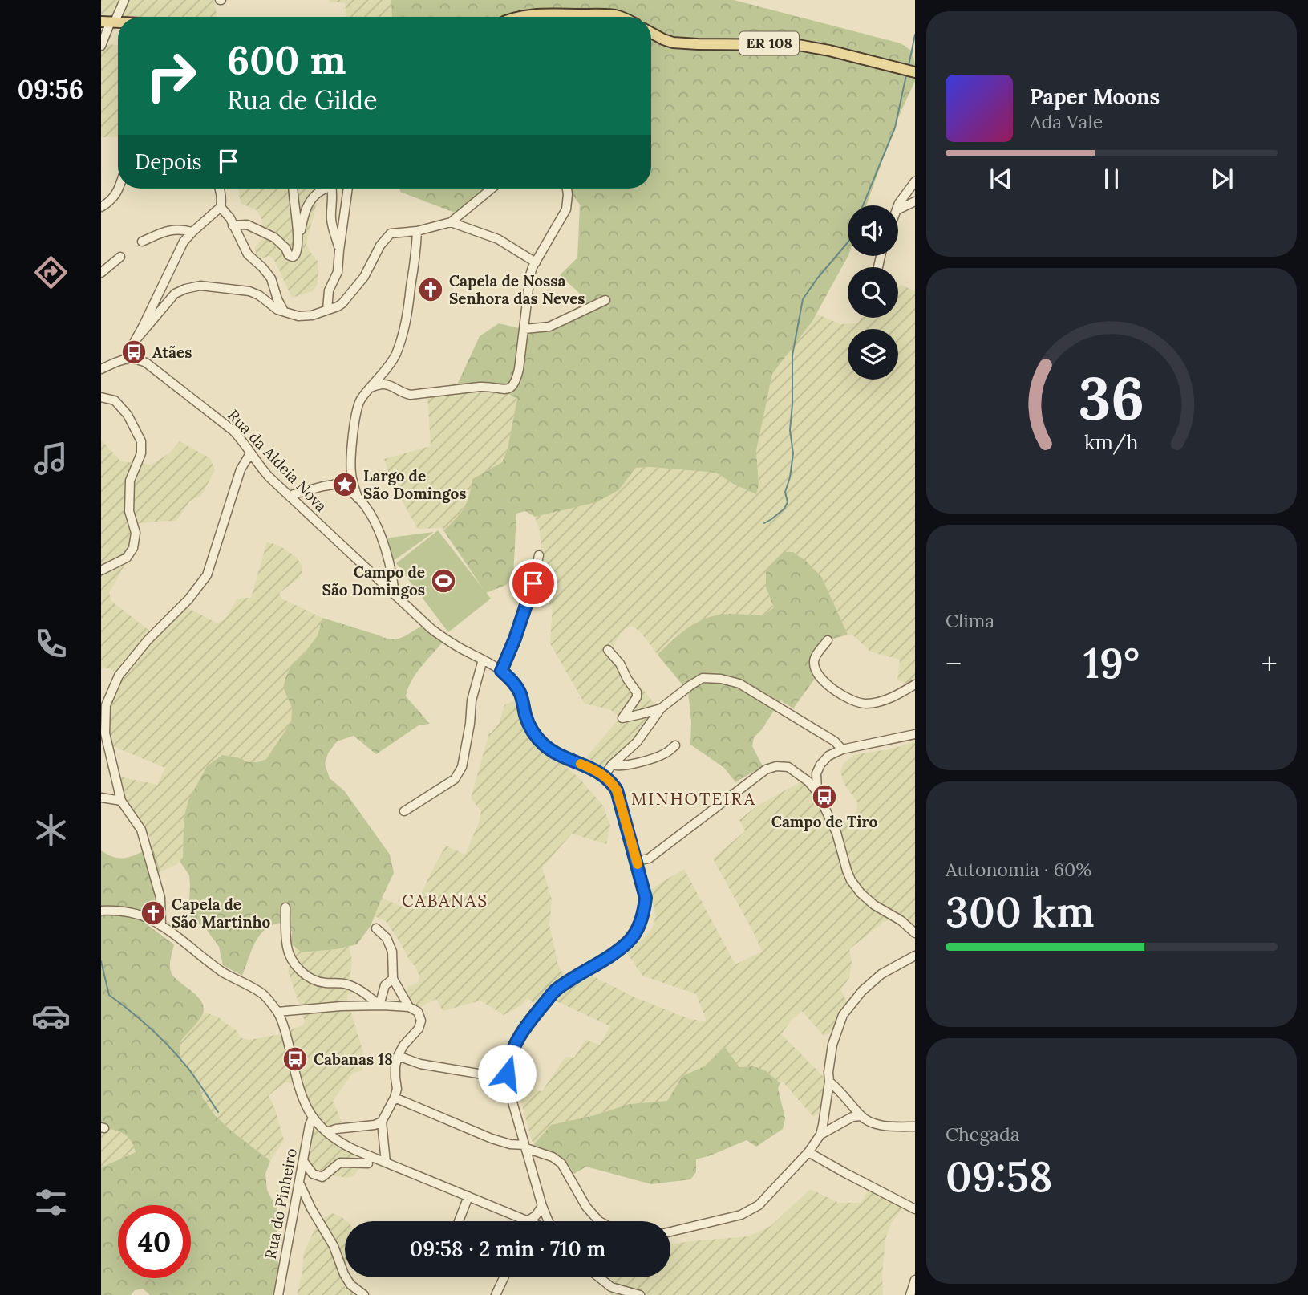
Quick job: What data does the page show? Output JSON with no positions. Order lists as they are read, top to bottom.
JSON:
{
  "streets": {
    "main road": ["ER 108"],
    "street": ["Rua da Aldeia Nova", "Rua do Pinheiro"]
  },
  "districts": ["MINHOTEIRA", "CABANAS"],
  "places": {
    "church": ["Capela de Nossa Senhora das Neves", "Capela de São Martinho"],
    "bus stop": ["Atães", "Campo de Tiro", "Cabanas 18"],
    "place": ["Largo de São Domingos"],
    "sports": ["Campo de São Domingos"]
  },
  "page": {
    "tabs": "09:56",
    "turn": ["600 m", "Rua de Gilde"],
    "song": ["Paper Moons", "Ada Vale"],
    "then": "Depois",
    "tile": [
      "Clima",
      ["Autonomia · 60%", "300 km"],
      ["Chegada", "09:58"]
    ],
    "heat": ["−", "19°", "+"],
    "limit": "40",
    "trip": "09:58 · 2 min · 710 m",
    "gauge": ["36", "km/h"]
  }
}
